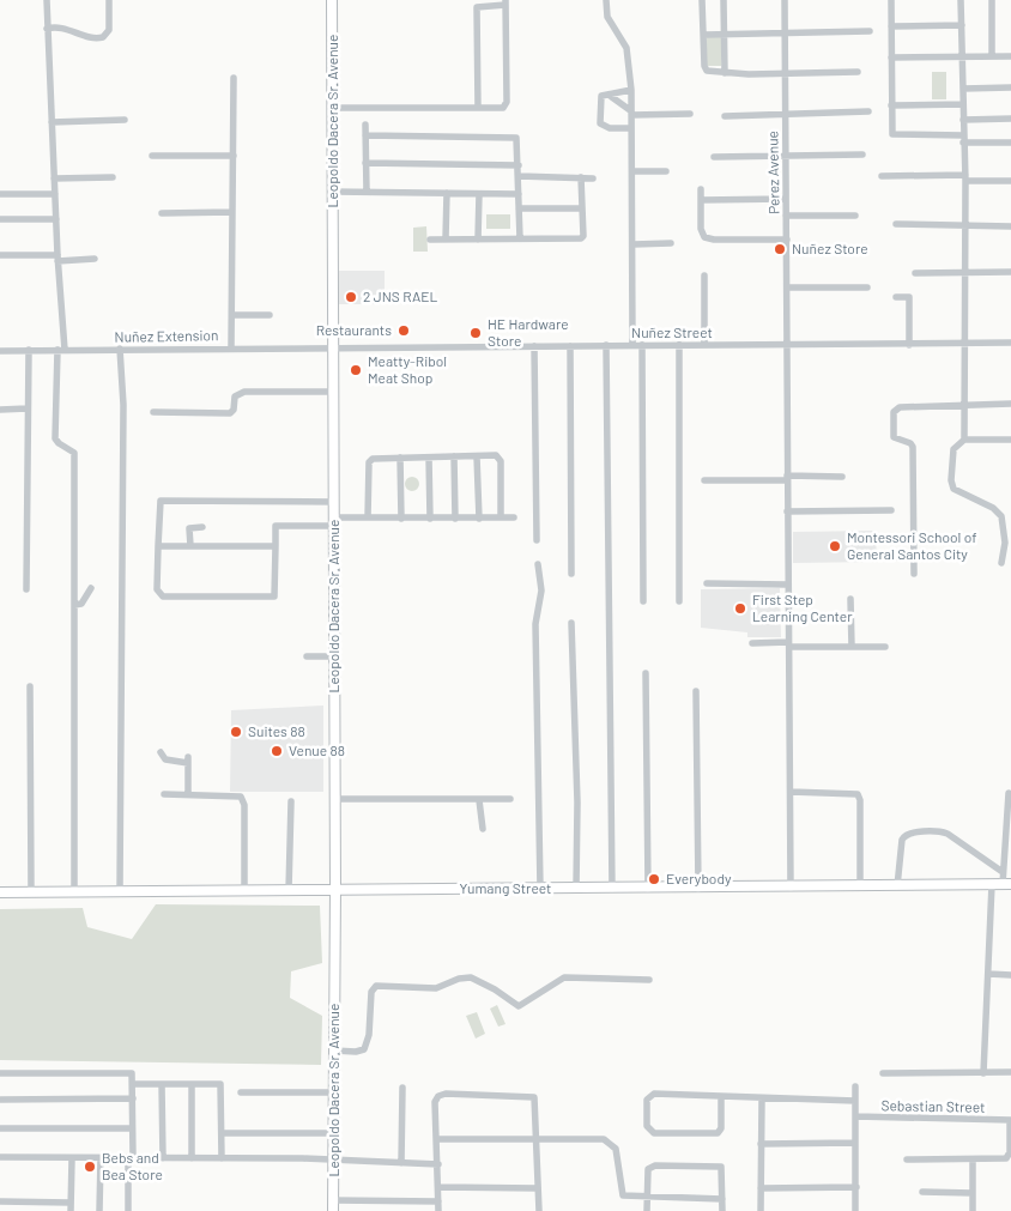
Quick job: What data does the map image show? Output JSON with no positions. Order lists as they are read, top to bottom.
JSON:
{
  "streets": {
    "main road": ["Leopoldo Dacera Sr. Avenue", "Yumang Street"],
    "street": [
      "Perez Avenue",
      "Nuñez Street",
      "Nuñez Extension",
      "Sebastian Street"
    ]
  },
  "crossings": [
    ["Leopoldo Dacera Sr. Avenue", "Nuñez Street"],
    ["Leopoldo Dacera Sr. Avenue", "Nuñez Extension"],
    ["Leopoldo Dacera Sr. Avenue", "Yumang Street"],
    ["Perez Avenue", "Nuñez Street"],
    ["Perez Avenue", "Yumang Street"],
    ["Nuñez Street", "Nuñez Extension"]
  ],
  "places": [
    "Nuñez Store",
    "2 JNS RAEL",
    "Restaurants",
    "HE Hardware Store",
    "Meatty-Ribol Meat Shop",
    "Montessori School of General Santos City",
    "First Step Learning Center",
    "Suites 88",
    "Venue 88",
    "Everybody",
    "Bebs and Bea Store"
  ]
}
